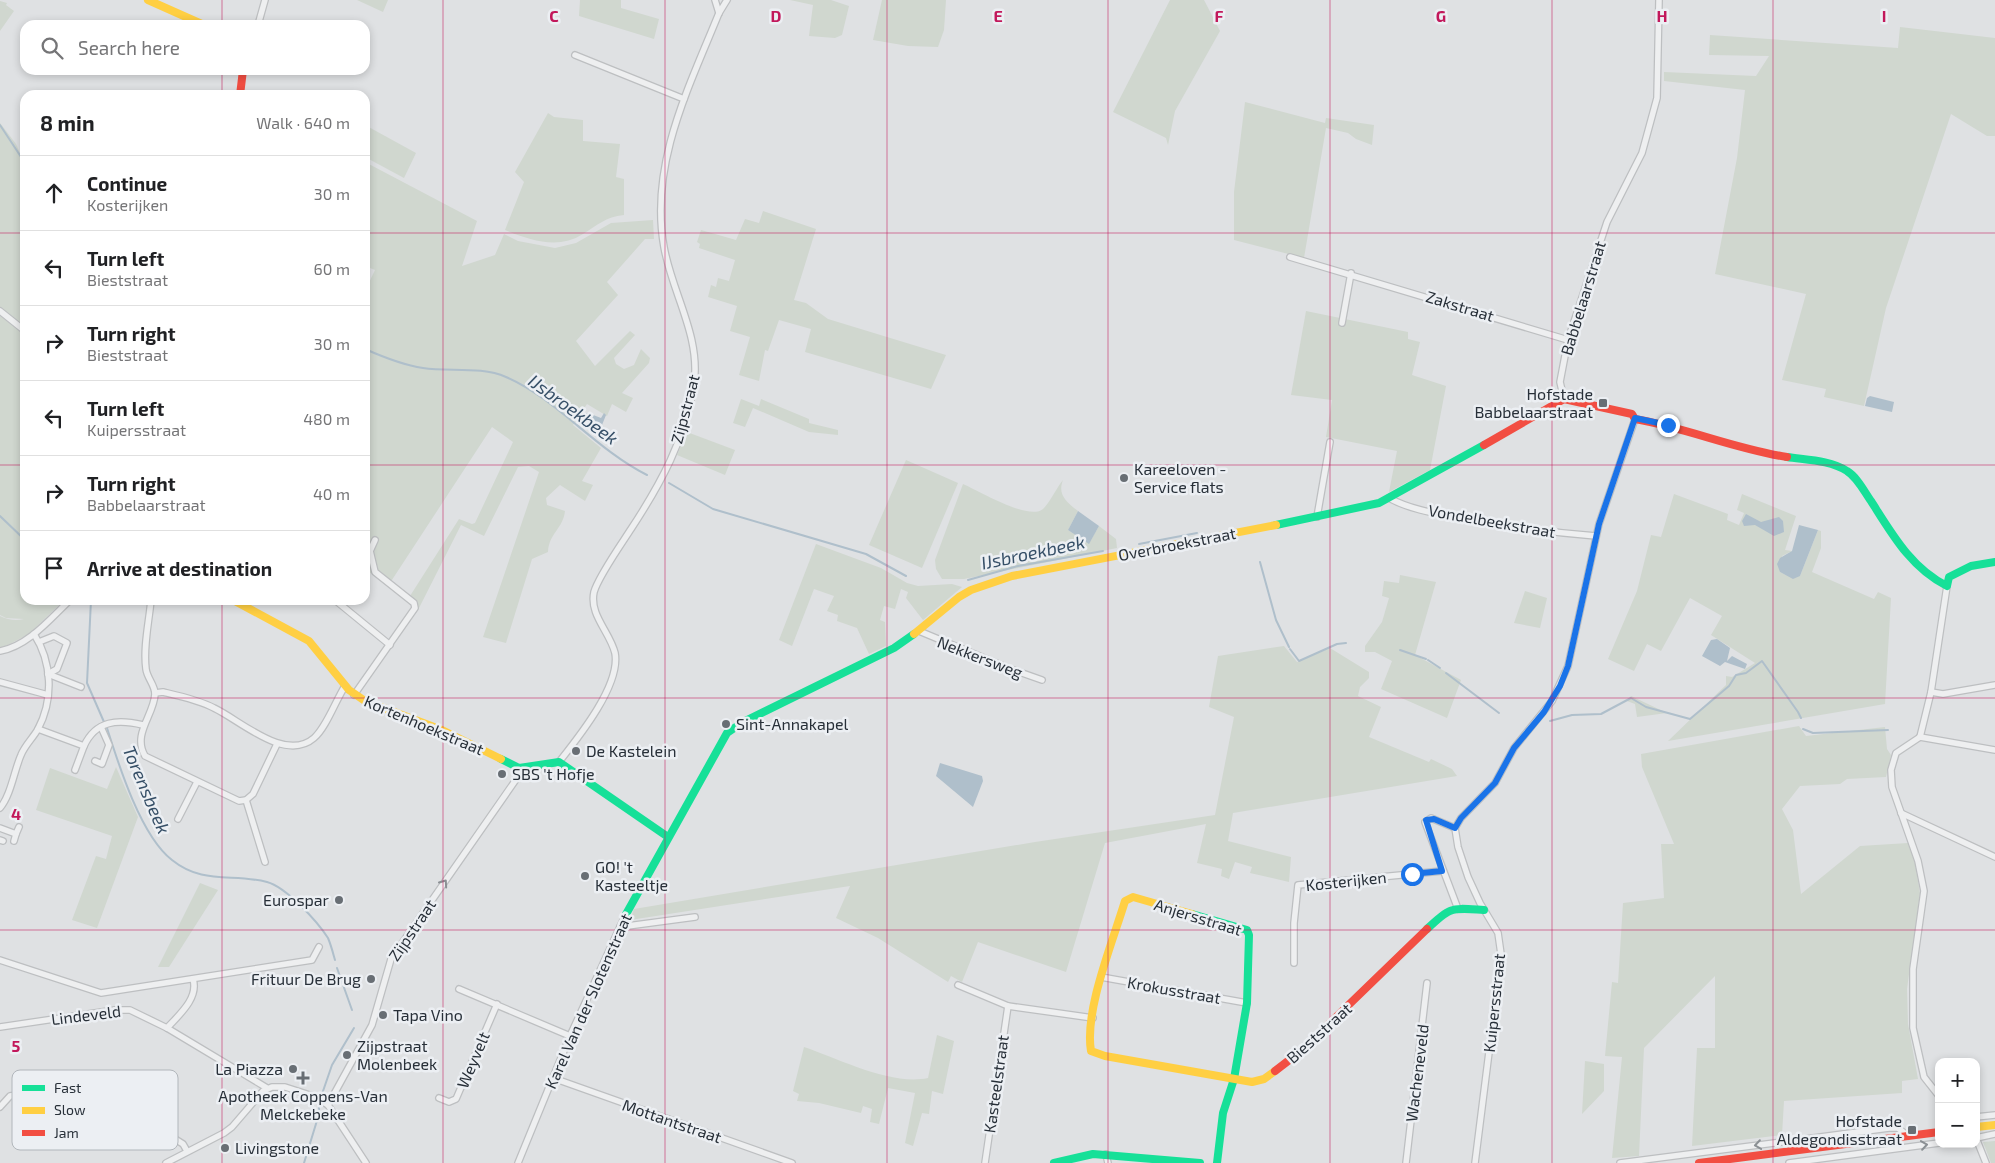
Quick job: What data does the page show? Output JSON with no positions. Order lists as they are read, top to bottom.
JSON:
{
  "streets": {
    "street": [
      "Babbelaarstraat",
      "Zakstraat",
      "Zijpstraat",
      "Vondelbeekstraat",
      "Overbroekstraat",
      "Nekkersweg",
      "Kortenhoekstraat",
      "Kosterijken",
      "Anjersstraat",
      "Krokusstraat",
      "Karel Van der Slotenstraat",
      "Kuipersstraat",
      "Lindeveld",
      "Bieststraat",
      "Weyvelt",
      "Wacheneveld",
      "Kasteelstraat",
      "Mottantstraat"
    ]
  },
  "crossings": [
    ["Babbelaarstraat", "Zakstraat"],
    ["Babbelaarstraat", "Overbroekstraat"],
    ["Zijpstraat", "Kortenhoekstraat"],
    ["Vondelbeekstraat", "Overbroekstraat"],
    ["Overbroekstraat", "Karel Van der Slotenstraat"],
    ["Nekkersweg", "Karel Van der Slotenstraat"],
    ["Anjersstraat", "Krokusstraat"],
    ["Anjersstraat", "Bieststraat"],
    ["Karel Van der Slotenstraat", "Mottantstraat"],
    ["Kuipersstraat", "Bieststraat"]
  ],
  "water": ["IJsbroekbeek", "Torensbeek"],
  "places": {
    "transit": ["Hofstade Babbelaarstraat", "Hofstade Aldegondisstraat"],
    "other": [
      "Kareeloven - Service flats",
      "Sint-Annakapel",
      "De Kastelein",
      "SBS 't Hofje",
      "GO! 't Kasteeltje",
      "Eurospar",
      "Frituur De Brug",
      "Tapa Vino",
      "Zijpstraat Molenbeek",
      "La Piazza",
      "Livingstone"
    ],
    "health": ["Apotheek Coppens-Van Melckebeke"]
  },
  "legend": ["Fast", "Slow", "Jam"],
  "page": {
    "search": "Search here",
    "heading": ["8 min", "Walk · 640 m"],
    "list": [
      ["Continue", "Kosterijken", "30 m"],
      ["Turn left", "Bieststraat", "60 m"],
      ["Turn right", "Bieststraat", "30 m"],
      ["Turn left", "Kuipersstraat", "480 m"],
      ["Turn right", "Babbelaarstraat", "40 m"],
      "Arrive at destination"
    ],
    "map_buttons": ["+", "−"]
  },
  "grid": {
    "columns": [
      "C",
      "D",
      "E",
      "F",
      "G",
      "H",
      "I"
    ],
    "rows": ["4", "5"]
  }
}
